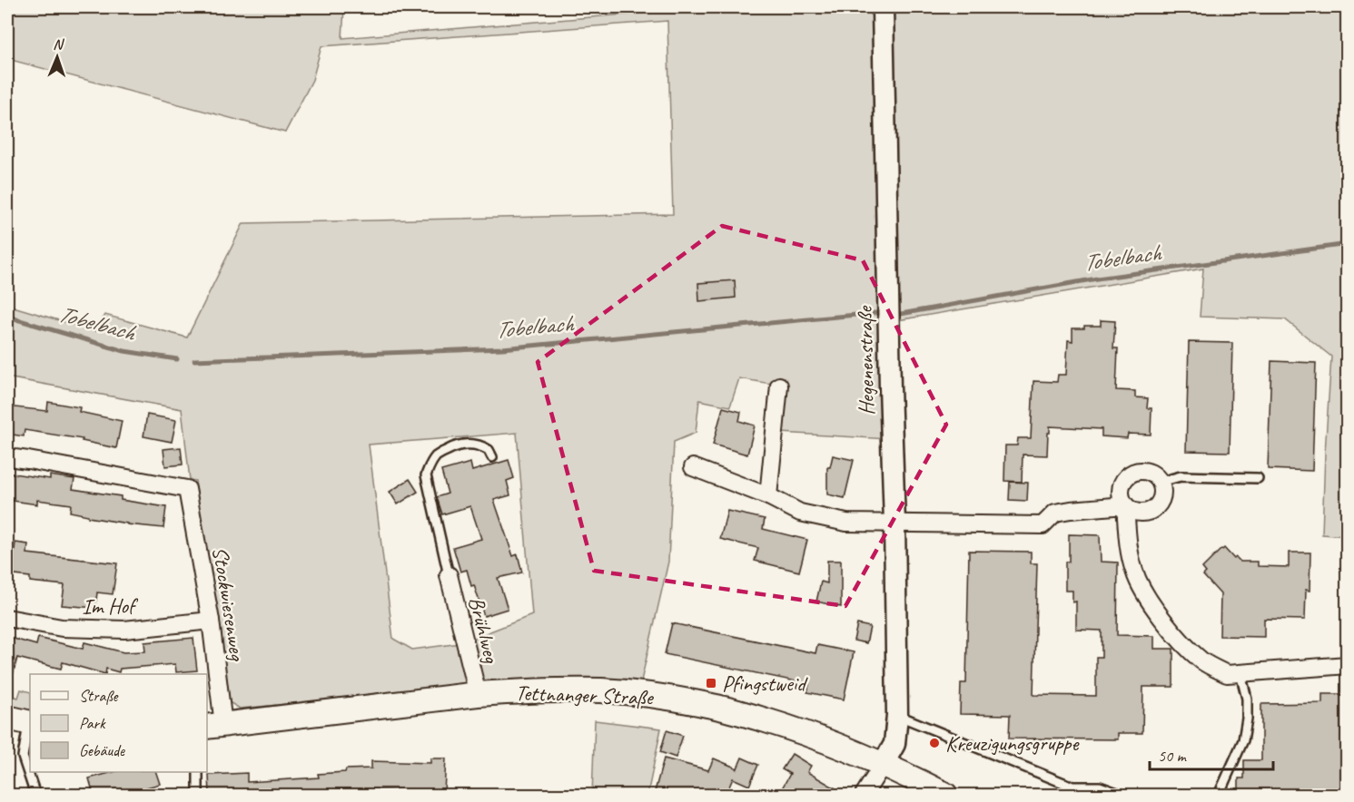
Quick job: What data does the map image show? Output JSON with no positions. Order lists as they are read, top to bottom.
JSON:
{
  "streets": {
    "main road": ["Tettnanger Straße"],
    "street": [
      "Hegenenstraße",
      "Stockwiesenweg",
      "Im Hof",
      "Brühlweg"
    ]
  },
  "crossings": [
    ["Hegenenstraße", "Tettnanger Straße"],
    ["Stockwiesenweg", "Im Hof"],
    ["Stockwiesenweg", "Tettnanger Straße"],
    ["Brühlweg", "Tettnanger Straße"]
  ],
  "water": ["Tobelbach"],
  "places": {
    "transit": ["Pfingstweid"],
    "other": ["Kreuzigungsgruppe"]
  },
  "legend": ["Straße", "Park", "Gebäude"],
  "scale_bar": "50 m",
  "north": "top"
}
